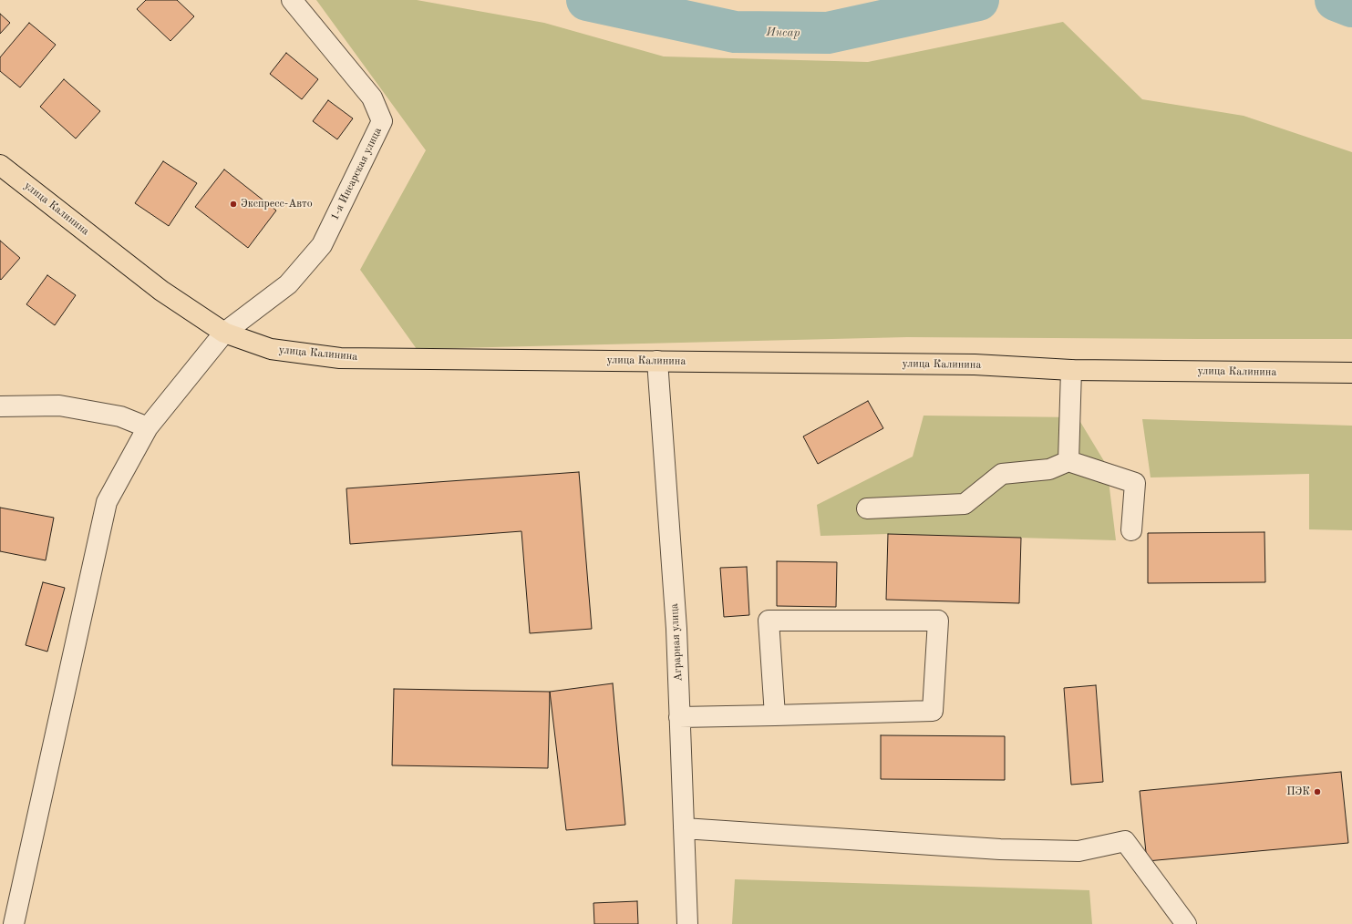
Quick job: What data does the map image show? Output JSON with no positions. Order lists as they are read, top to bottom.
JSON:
{
  "streets": {
    "main road": ["улица Калинина"],
    "street": ["1-я Инсарская улица", "Аграрная улица"]
  },
  "crossings": [
    ["1-я Инсарская улица", "улица Калинина"],
    ["улица Калинина", "Аграрная улица"]
  ],
  "water": ["Инсар"],
  "places": ["Экспресс-Авто", "ПЭК"]
}
